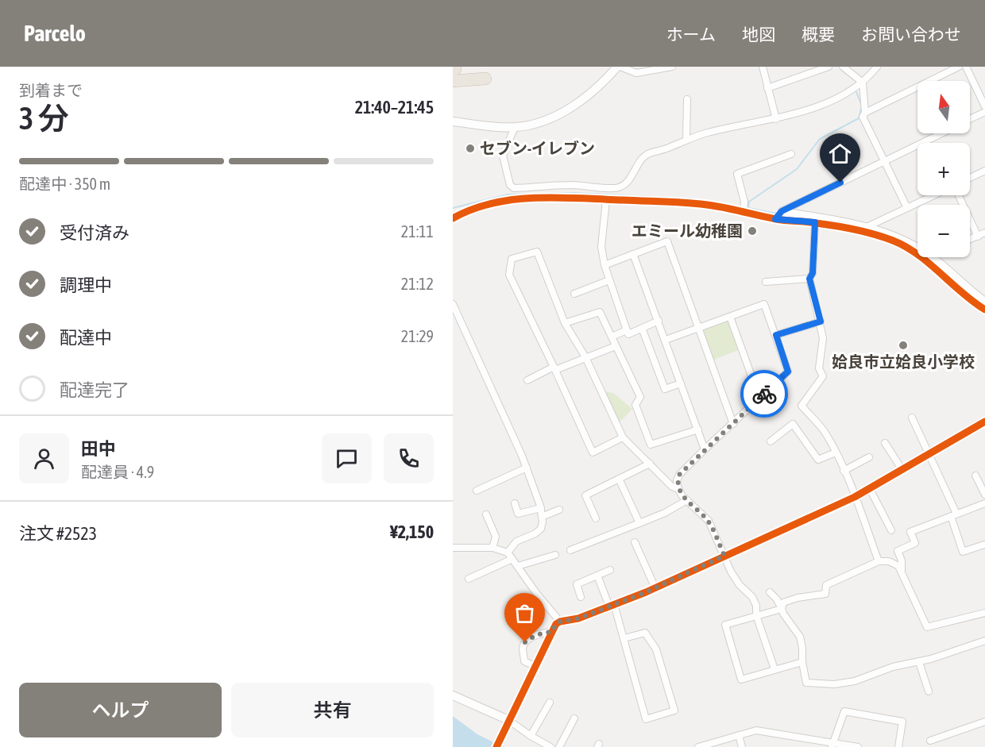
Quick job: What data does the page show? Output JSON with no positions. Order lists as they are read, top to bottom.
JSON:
{
  "places": ["セブン-イレブン", "エミール幼稚園", "姶良市立姶良小学校"],
  "north": "top",
  "page": {
    "header": "Parcelo",
    "nav": [
      "ホーム",
      "地図",
      "概要",
      "お問い合わせ"
    ],
    "heading": ["3 分", "到着まで", "21:40–21:45"],
    "panel": [
      "田中",
      "配達員 · 4.9",
      "注文 #2523",
      "¥2,150"
    ],
    "map_buttons": ["+", "−"],
    "bar": "配達中 · 350 m",
    "list": [
      ["受付済み", "21:11"],
      ["調理中", "21:12"],
      ["配達中", "21:29"],
      "配達完了"
    ],
    "buttons": ["ヘルプ", "共有"]
  }
}
